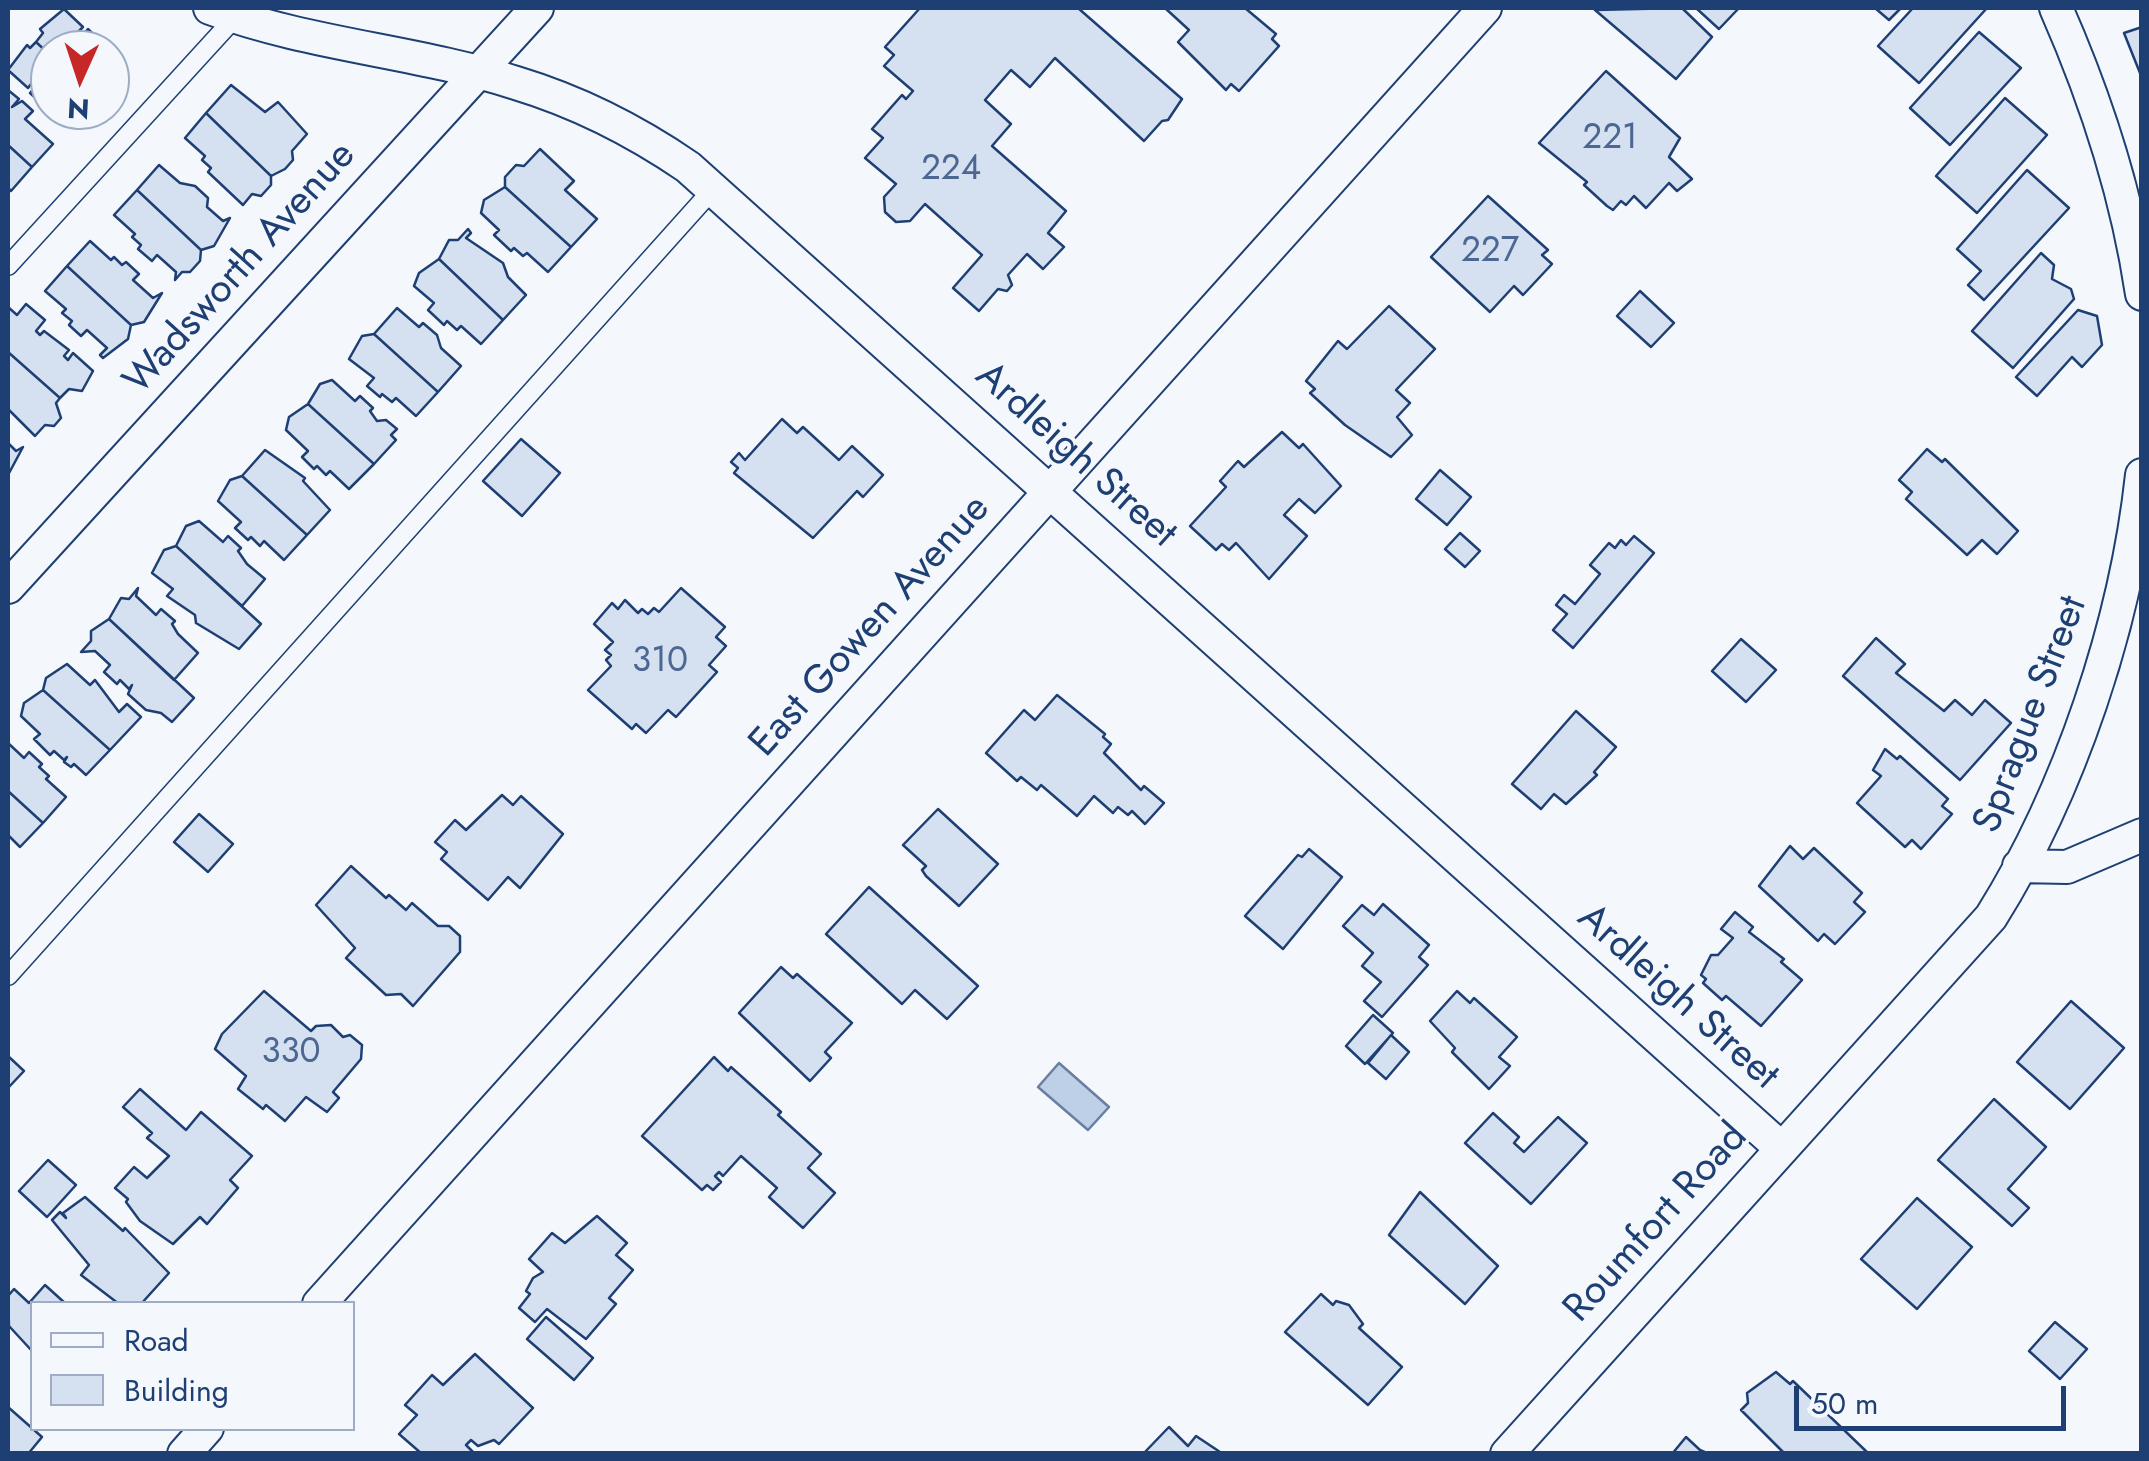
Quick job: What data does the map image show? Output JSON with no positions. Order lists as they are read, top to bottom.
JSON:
{
  "streets": {
    "street": [
      "Wadsworth Avenue",
      "Ardleigh Street",
      "East Gowen Avenue",
      "Sprague Street",
      "Roumfort Road"
    ]
  },
  "crossings": [
    ["Wadsworth Avenue", "Ardleigh Street"],
    ["Ardleigh Street", "East Gowen Avenue"],
    ["Ardleigh Street", "Roumfort Road"],
    ["Sprague Street", "Roumfort Road"]
  ],
  "house_numbers": [
    "221",
    "224",
    "227",
    "310",
    "330"
  ],
  "legend": ["Road", "Building"],
  "scale_bar": "50 m",
  "north": "bottom"
}
